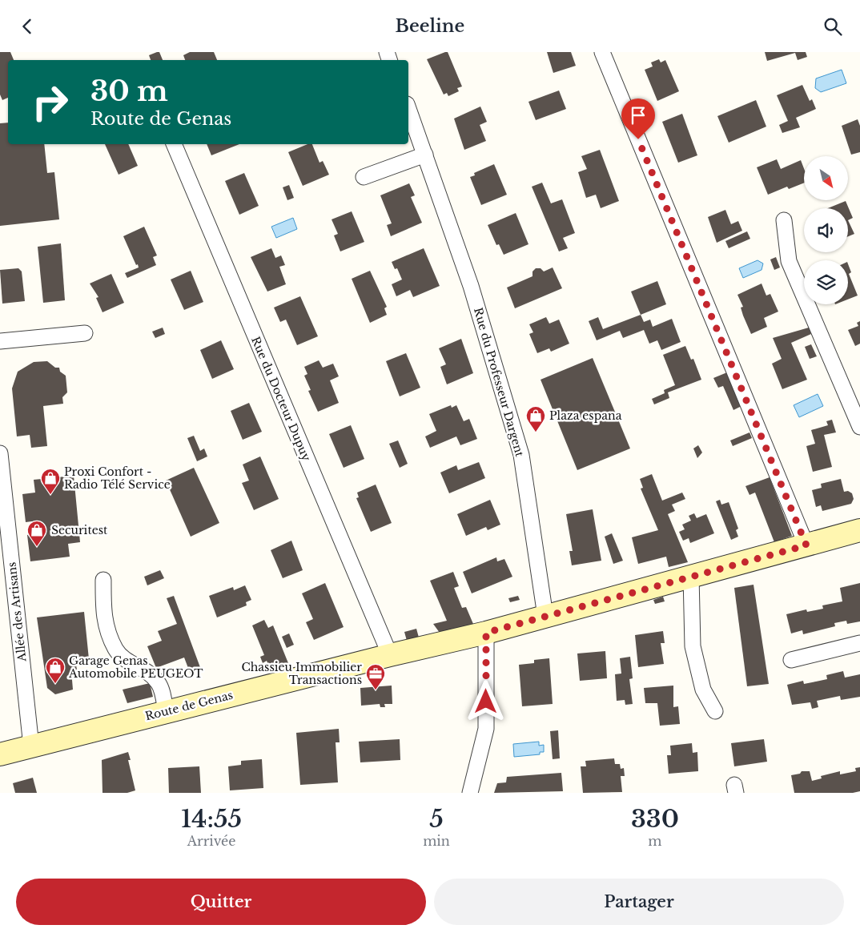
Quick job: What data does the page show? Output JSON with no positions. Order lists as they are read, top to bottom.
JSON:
{
  "streets": {
    "street": [
      "Rue du Professeur Dargent",
      "Rue du Docteur Dupuy",
      "Allée des Artisans",
      "Route de Genas"
    ]
  },
  "crossings": [
    ["Rue du Professeur Dargent", "Route de Genas"],
    ["Rue du Docteur Dupuy", "Route de Genas"],
    ["Allée des Artisans", "Route de Genas"]
  ],
  "places": {
    "shop": [
      "Plaza espana",
      "Proxi Confort - Radio Télé Service",
      "Securitest",
      "Garage Genas Automobile PEUGEOT"
    ],
    "office": ["Chassieu Immobilier Transactions"]
  },
  "north": "bottom right",
  "page": {
    "header": "Beeline",
    "turn": ["30 m", "Route de Genas"],
    "eta": [
      "14:55",
      "Arrivée",
      "5",
      "min",
      "330",
      "m"
    ],
    "buttons": ["Quitter", "Partager"]
  }
}
